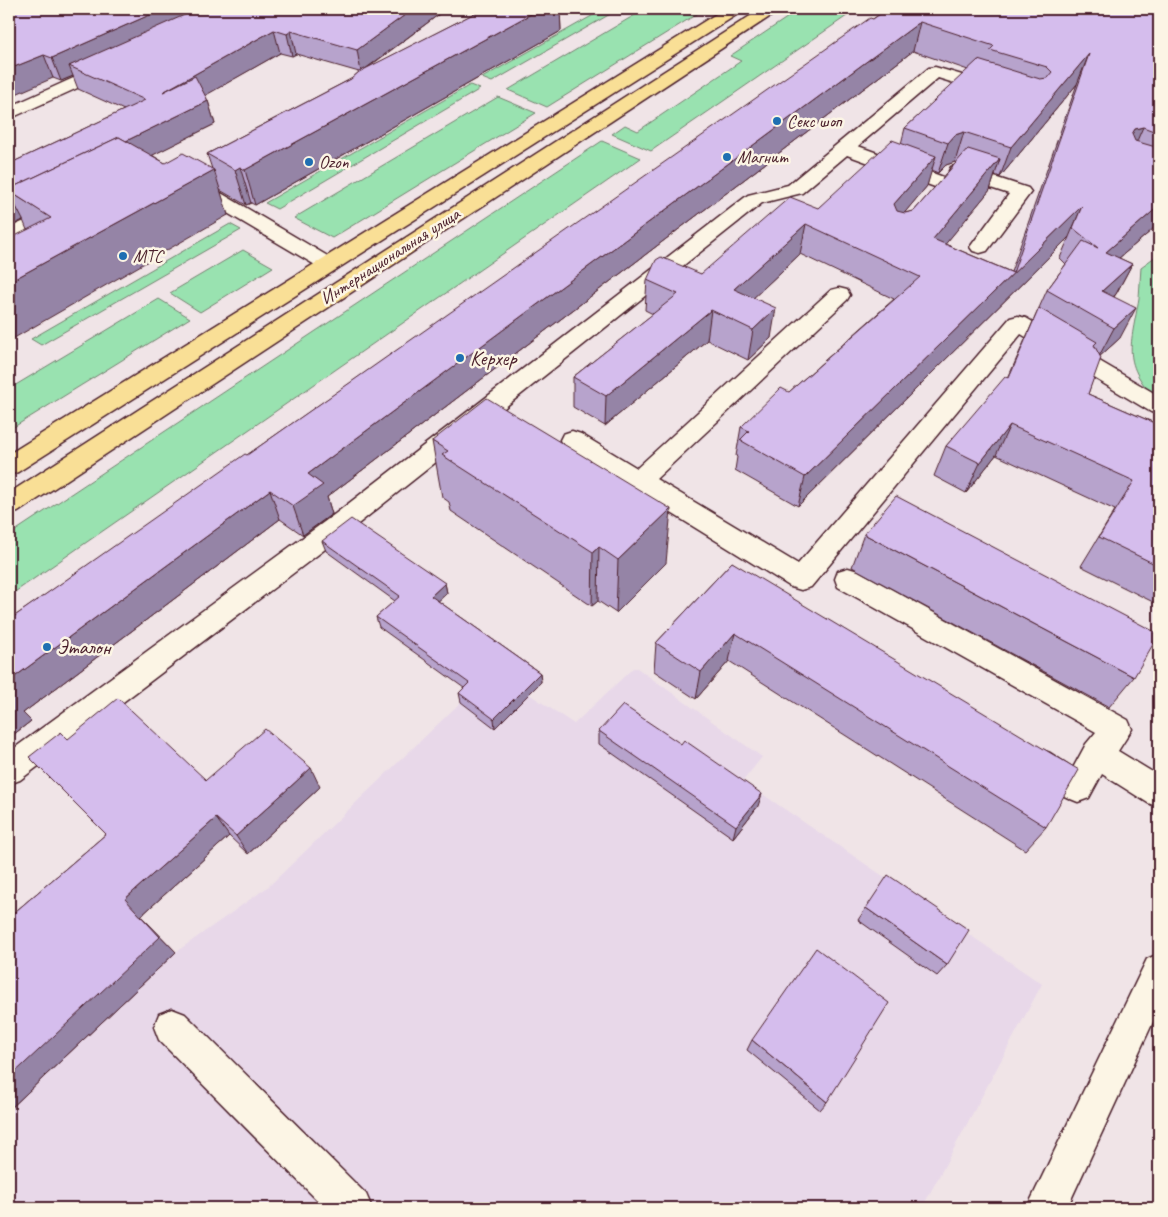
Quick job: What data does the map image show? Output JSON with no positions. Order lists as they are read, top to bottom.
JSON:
{
  "streets": {
    "main road": ["Интернациональная улица"]
  },
  "places": [
    "Секс шоп",
    "Магнит",
    "Ozon",
    "МТС",
    "Керхер",
    "Эталон"
  ]
}
